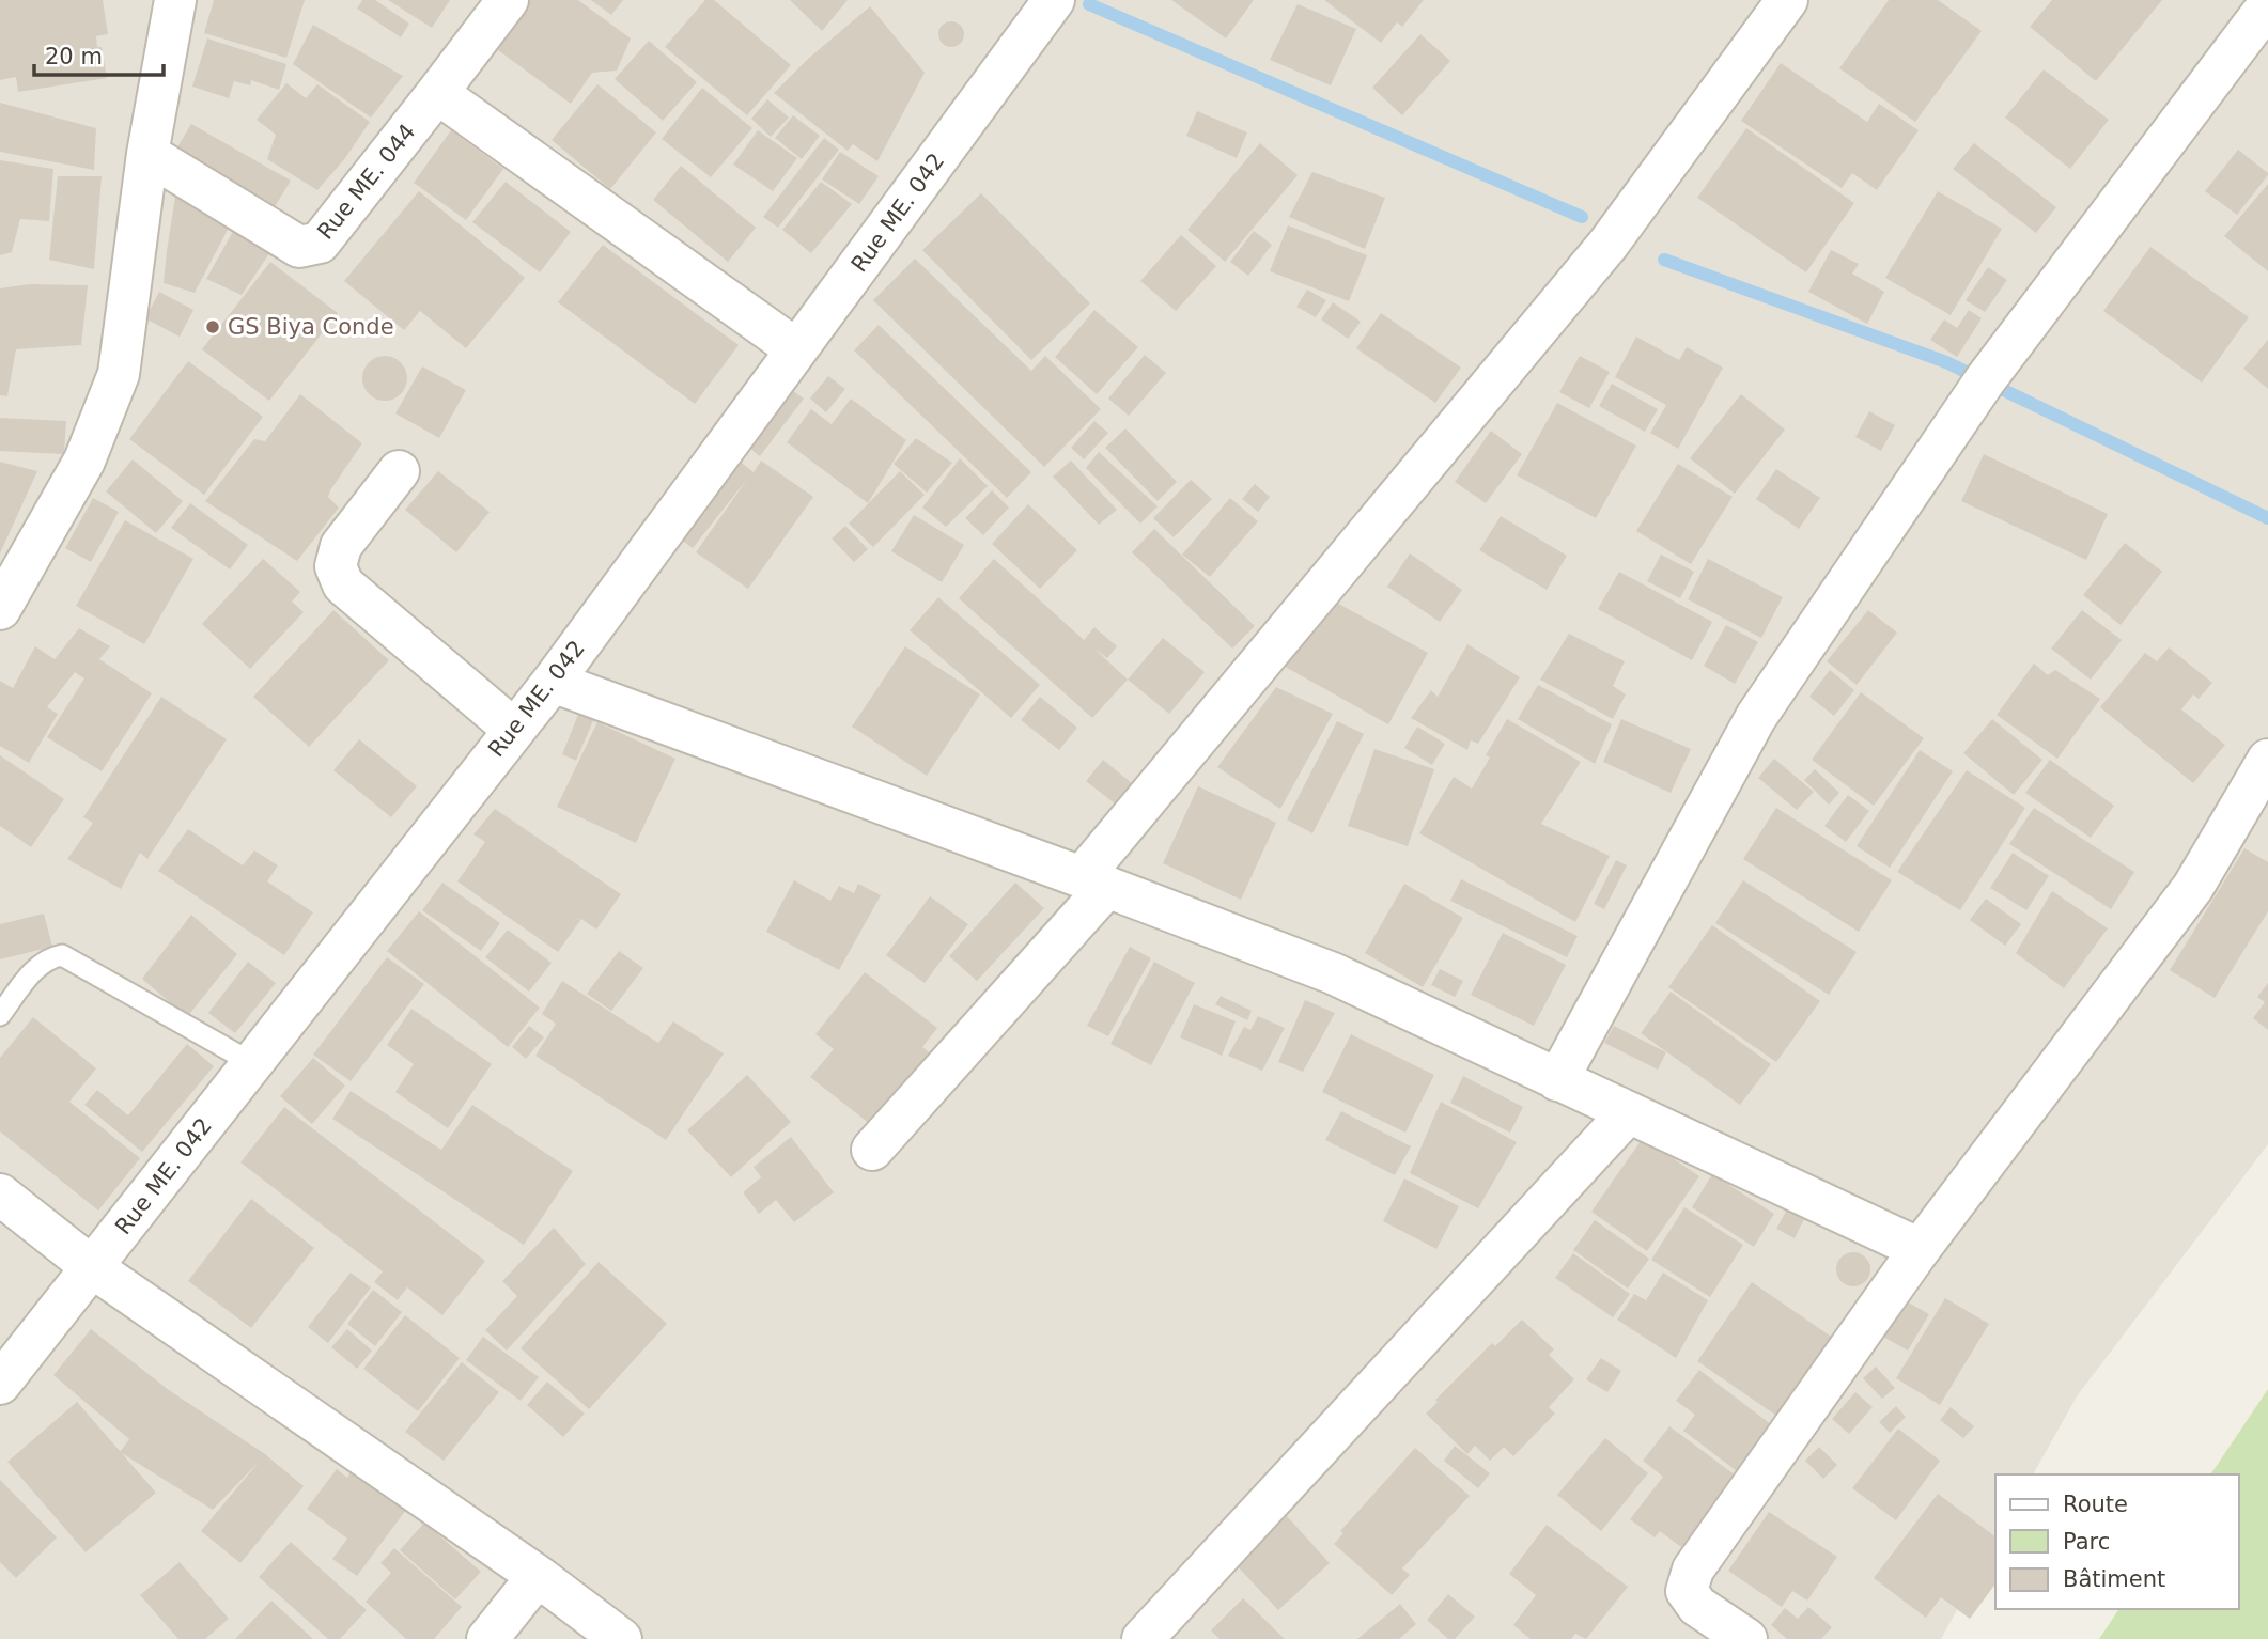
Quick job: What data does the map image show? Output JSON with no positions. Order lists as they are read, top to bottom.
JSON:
{
  "streets": {
    "street": ["Rue ME. 044", "Rue ME. 042"]
  },
  "places": ["GS Biya Conde"],
  "legend": ["Route", "Parc", "Bâtiment"],
  "scale_bar": "20 m"
}
